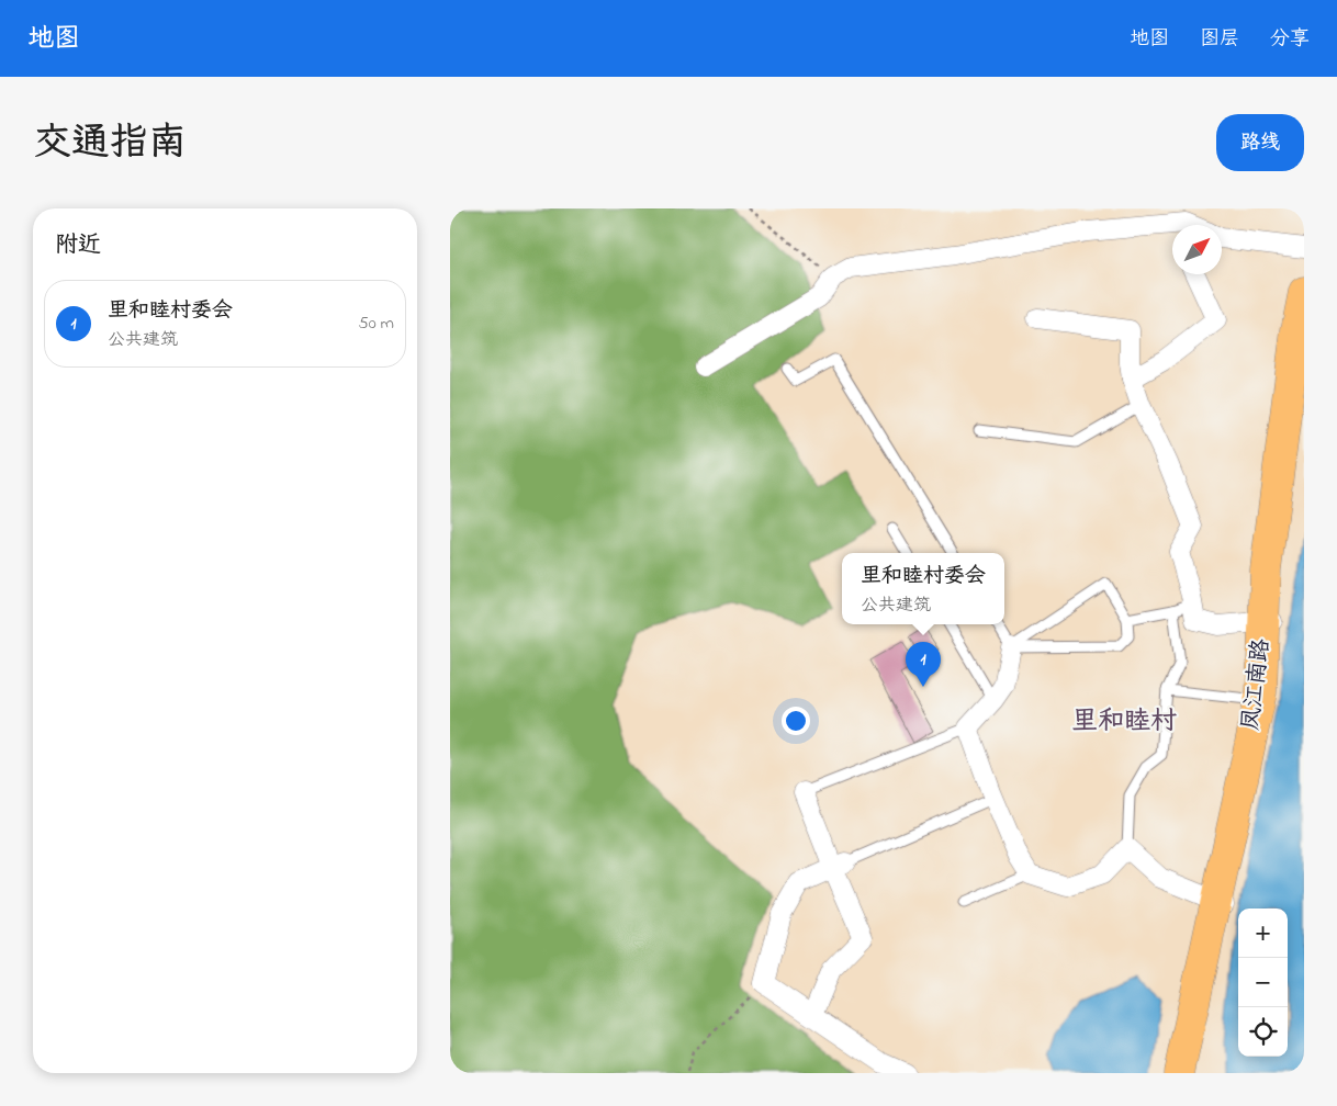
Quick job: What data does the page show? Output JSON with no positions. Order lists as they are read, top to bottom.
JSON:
{
  "streets": {
    "main road": ["凤江南路"]
  },
  "districts": ["里和睦村"],
  "north": "top right",
  "page": {
    "header": "地图",
    "nav": ["地图", "图层", "分享"],
    "title": "交通指南",
    "buttons": "路线",
    "heading": "附近",
    "list": [
      {
        "mark": "1",
        "name": "里和睦村委会",
        "note": "公共建筑",
        "value": "50 m"
      }
    ],
    "popup": ["里和睦村委会", "公共建筑"],
    "pins": "1",
    "map_buttons": ["+", "−"]
  }
}
